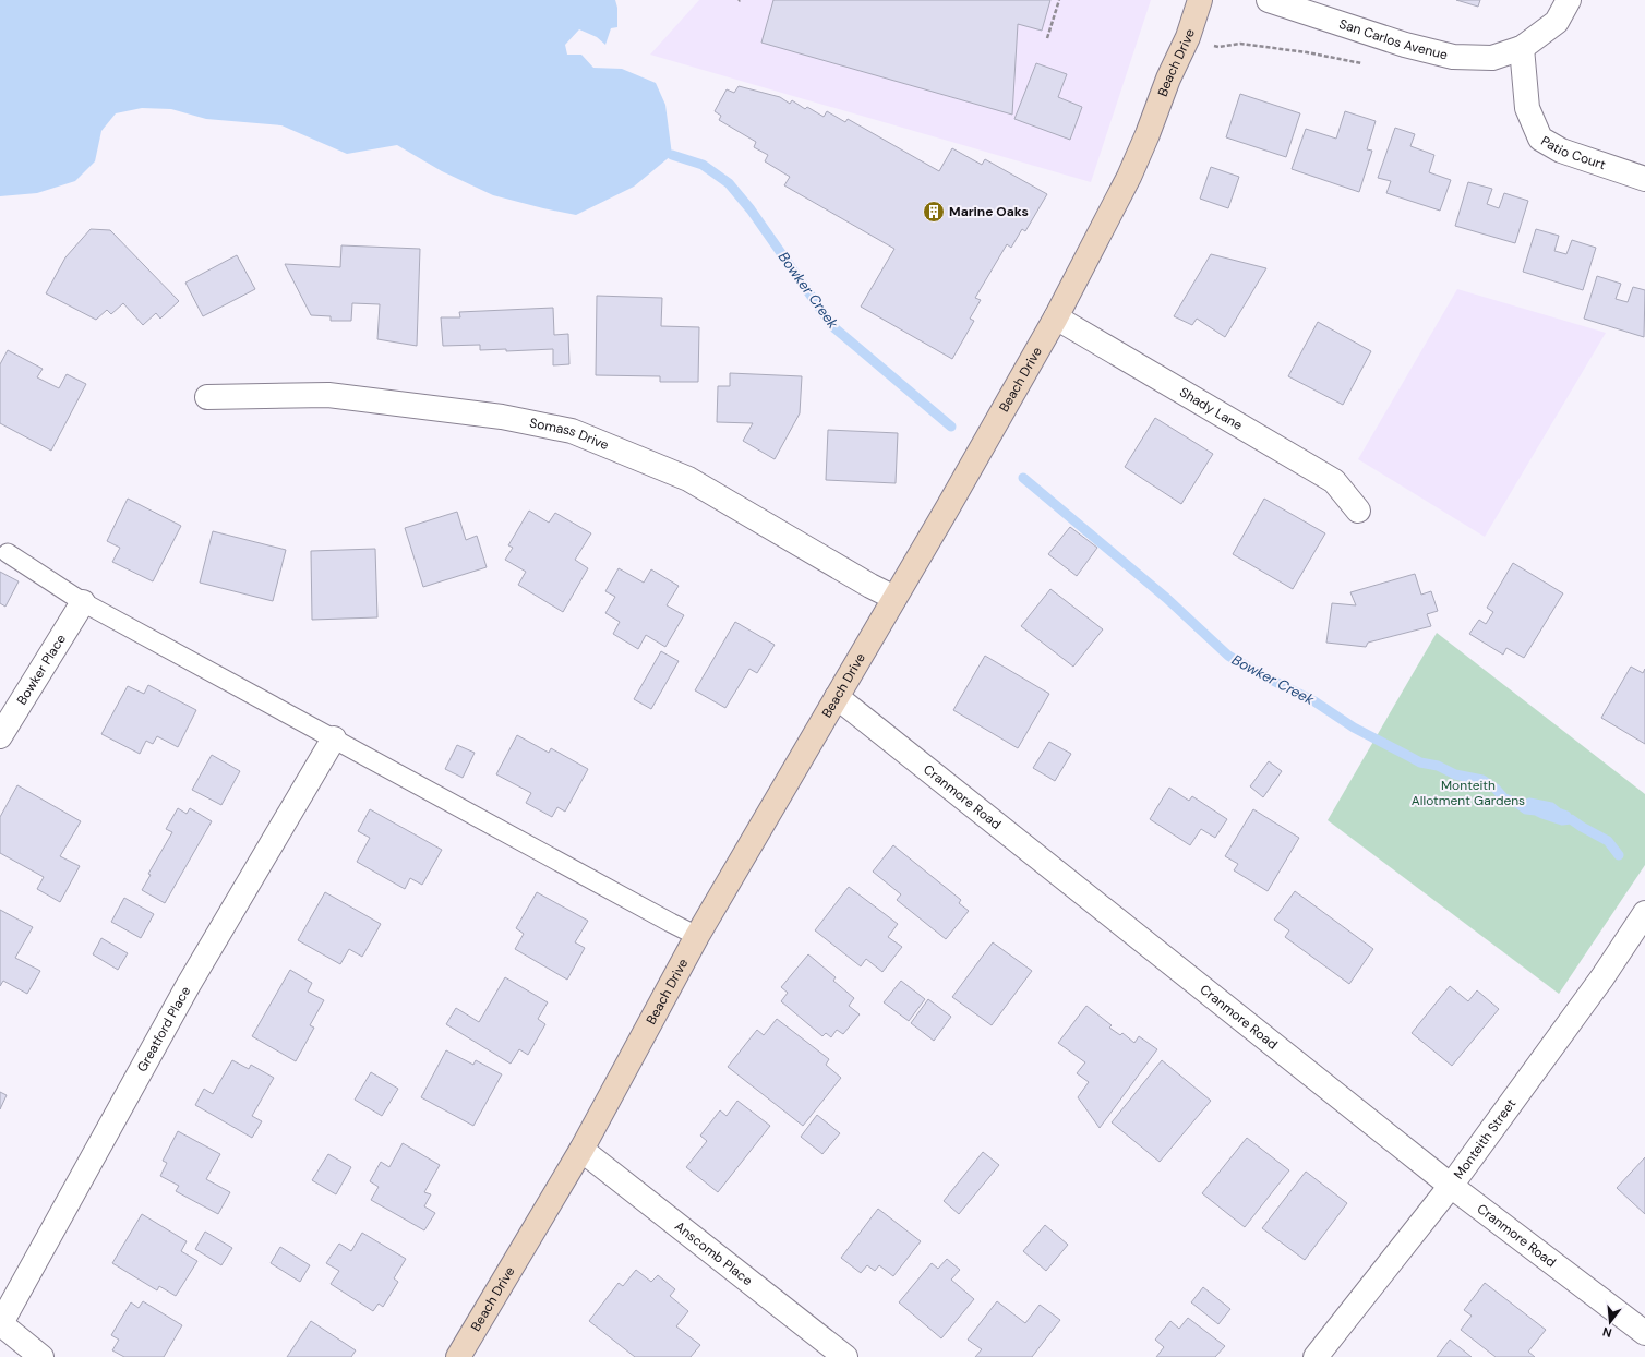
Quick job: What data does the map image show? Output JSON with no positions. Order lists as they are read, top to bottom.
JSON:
{
  "streets": {
    "main road": ["Beach Drive"],
    "street": [
      "San Carlos Avenue",
      "Patio Court",
      "Shady Lane",
      "Somass Drive",
      "Bowker Place",
      "Cranmore Road",
      "Greatford Place",
      "Monteith Street",
      "Anscomb Place"
    ]
  },
  "crossings": [
    ["San Carlos Avenue", "Patio Court"],
    ["Beach Drive", "Shady Lane"],
    ["Beach Drive", "Somass Drive"],
    ["Beach Drive", "Cranmore Road"],
    ["Beach Drive", "Anscomb Place"],
    ["Cranmore Road", "Monteith Street"]
  ],
  "water": ["Bowker Creek"],
  "parks": ["Monteith Allotment Gardens"],
  "places": {
    "building": ["Marine Oaks"]
  },
  "north": "bottom"
}
